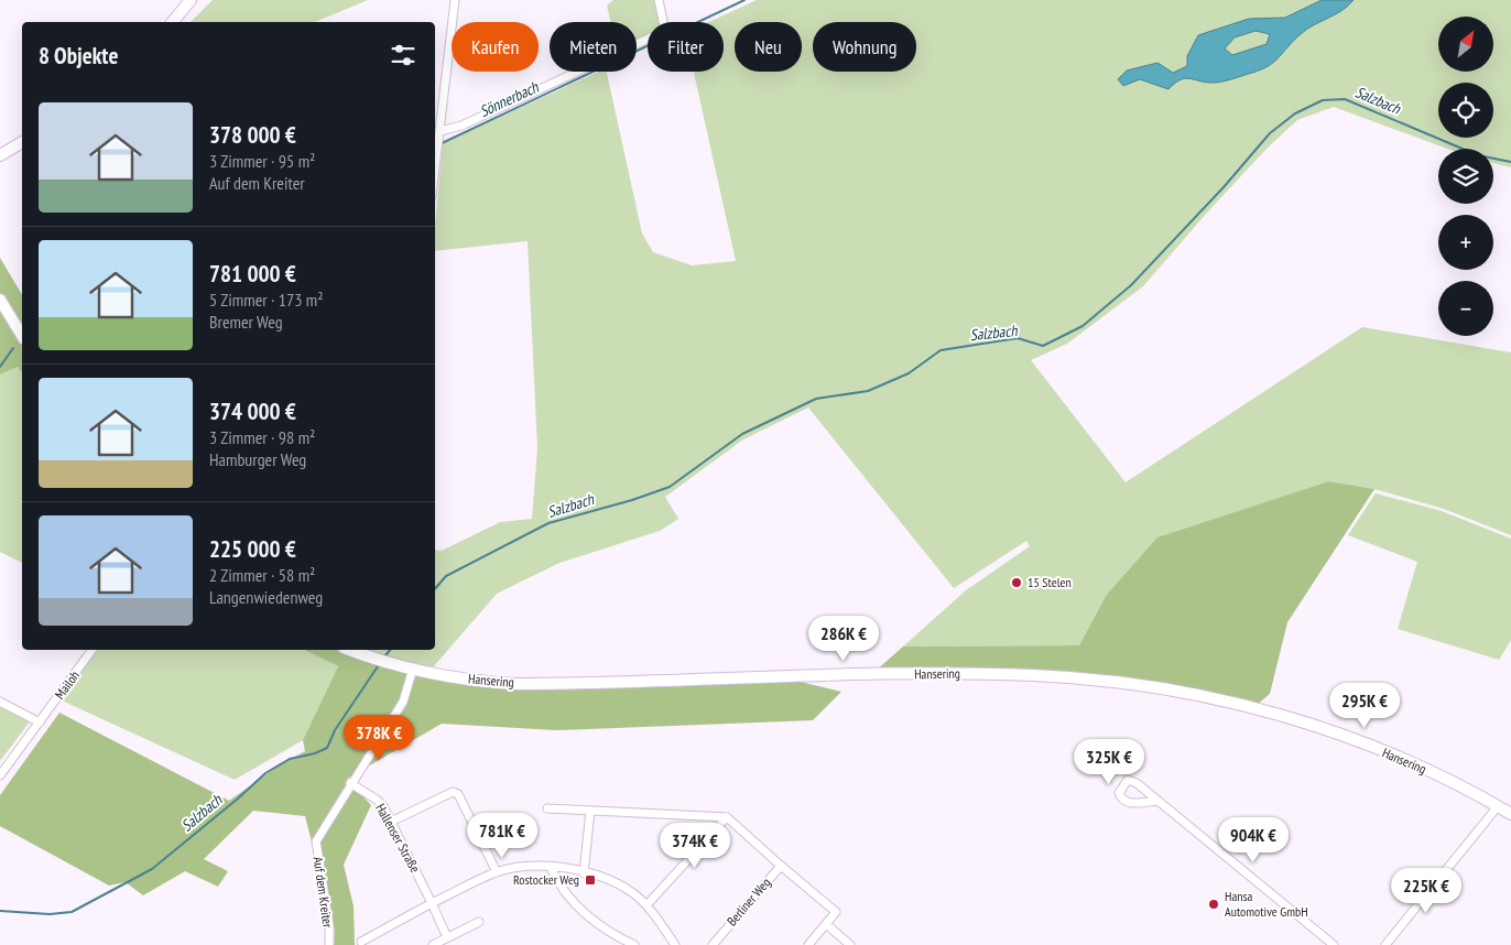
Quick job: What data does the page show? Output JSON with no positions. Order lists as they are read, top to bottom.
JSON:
{
  "streets": {
    "street": [
      "Hansering",
      "Mailoh",
      "Hallenser Straße",
      "Auf dem Kreiter",
      "Berliner Weg"
    ]
  },
  "crossings": [
    ["Hansering", "Auf dem Kreiter"],
    ["Hallenser Straße", "Auf dem Kreiter"]
  ],
  "water": ["Sönnerbach", "Salzbach"],
  "places": {
    "other": ["15 Stelen", "Hansa Automotive GmbH"],
    "transit": ["Rostocker Weg"]
  },
  "north": "top right",
  "page": {
    "map_buttons": ["+", "−"],
    "chip": [
      "Kaufen",
      "Mieten",
      "Filter",
      "Neu",
      "Wohnung"
    ],
    "heading": "8 Objekte",
    "list": [
      {
        "name": "378 000 €",
        "note": "3 Zimmer · 95 m² · Auf dem Kreiter"
      },
      {
        "name": "781 000 €",
        "note": "5 Zimmer · 173 m² · Bremer Weg"
      },
      {
        "name": "374 000 €",
        "note": "3 Zimmer · 98 m² · Hamburger Weg"
      },
      {
        "name": "225 000 €",
        "note": "2 Zimmer · 58 m² · Langenwiedenweg"
      }
    ],
    "price": [
      "286K €",
      "295K €",
      "378K €",
      "325K €",
      "781K €",
      "904K €",
      "374K €",
      "225K €"
    ]
  }
}
